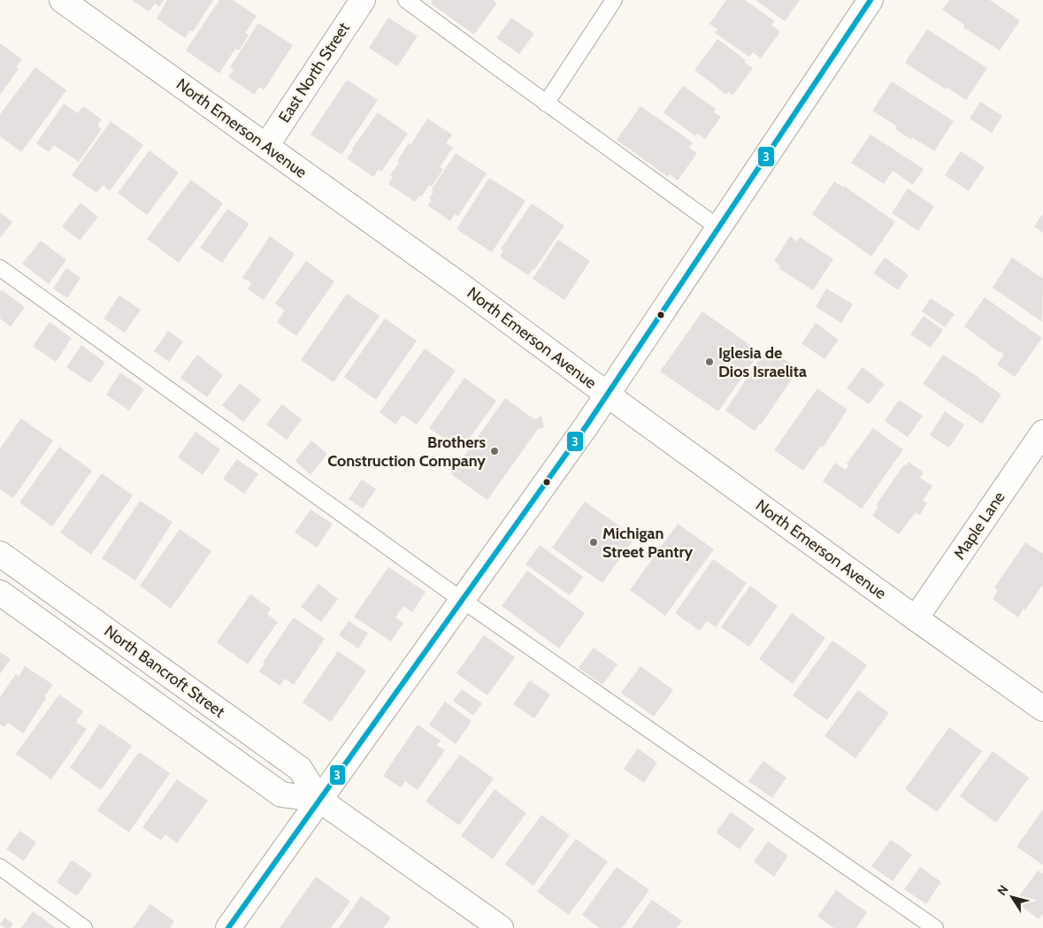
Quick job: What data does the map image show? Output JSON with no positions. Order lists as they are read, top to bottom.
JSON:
{
  "streets": {
    "main road": [
      "East North Street",
      "North Emerson Avenue",
      "Maple Lane",
      "North Bancroft Street"
    ]
  },
  "crossings": [
    ["East North Street", "North Emerson Avenue"],
    ["North Emerson Avenue", "Maple Lane"]
  ],
  "places": ["Iglesia de Dios Israelita", "Brothers Construction Company", "Michigan Street Pantry"],
  "lines": ["transit line 3"],
  "north": "top left"
}
